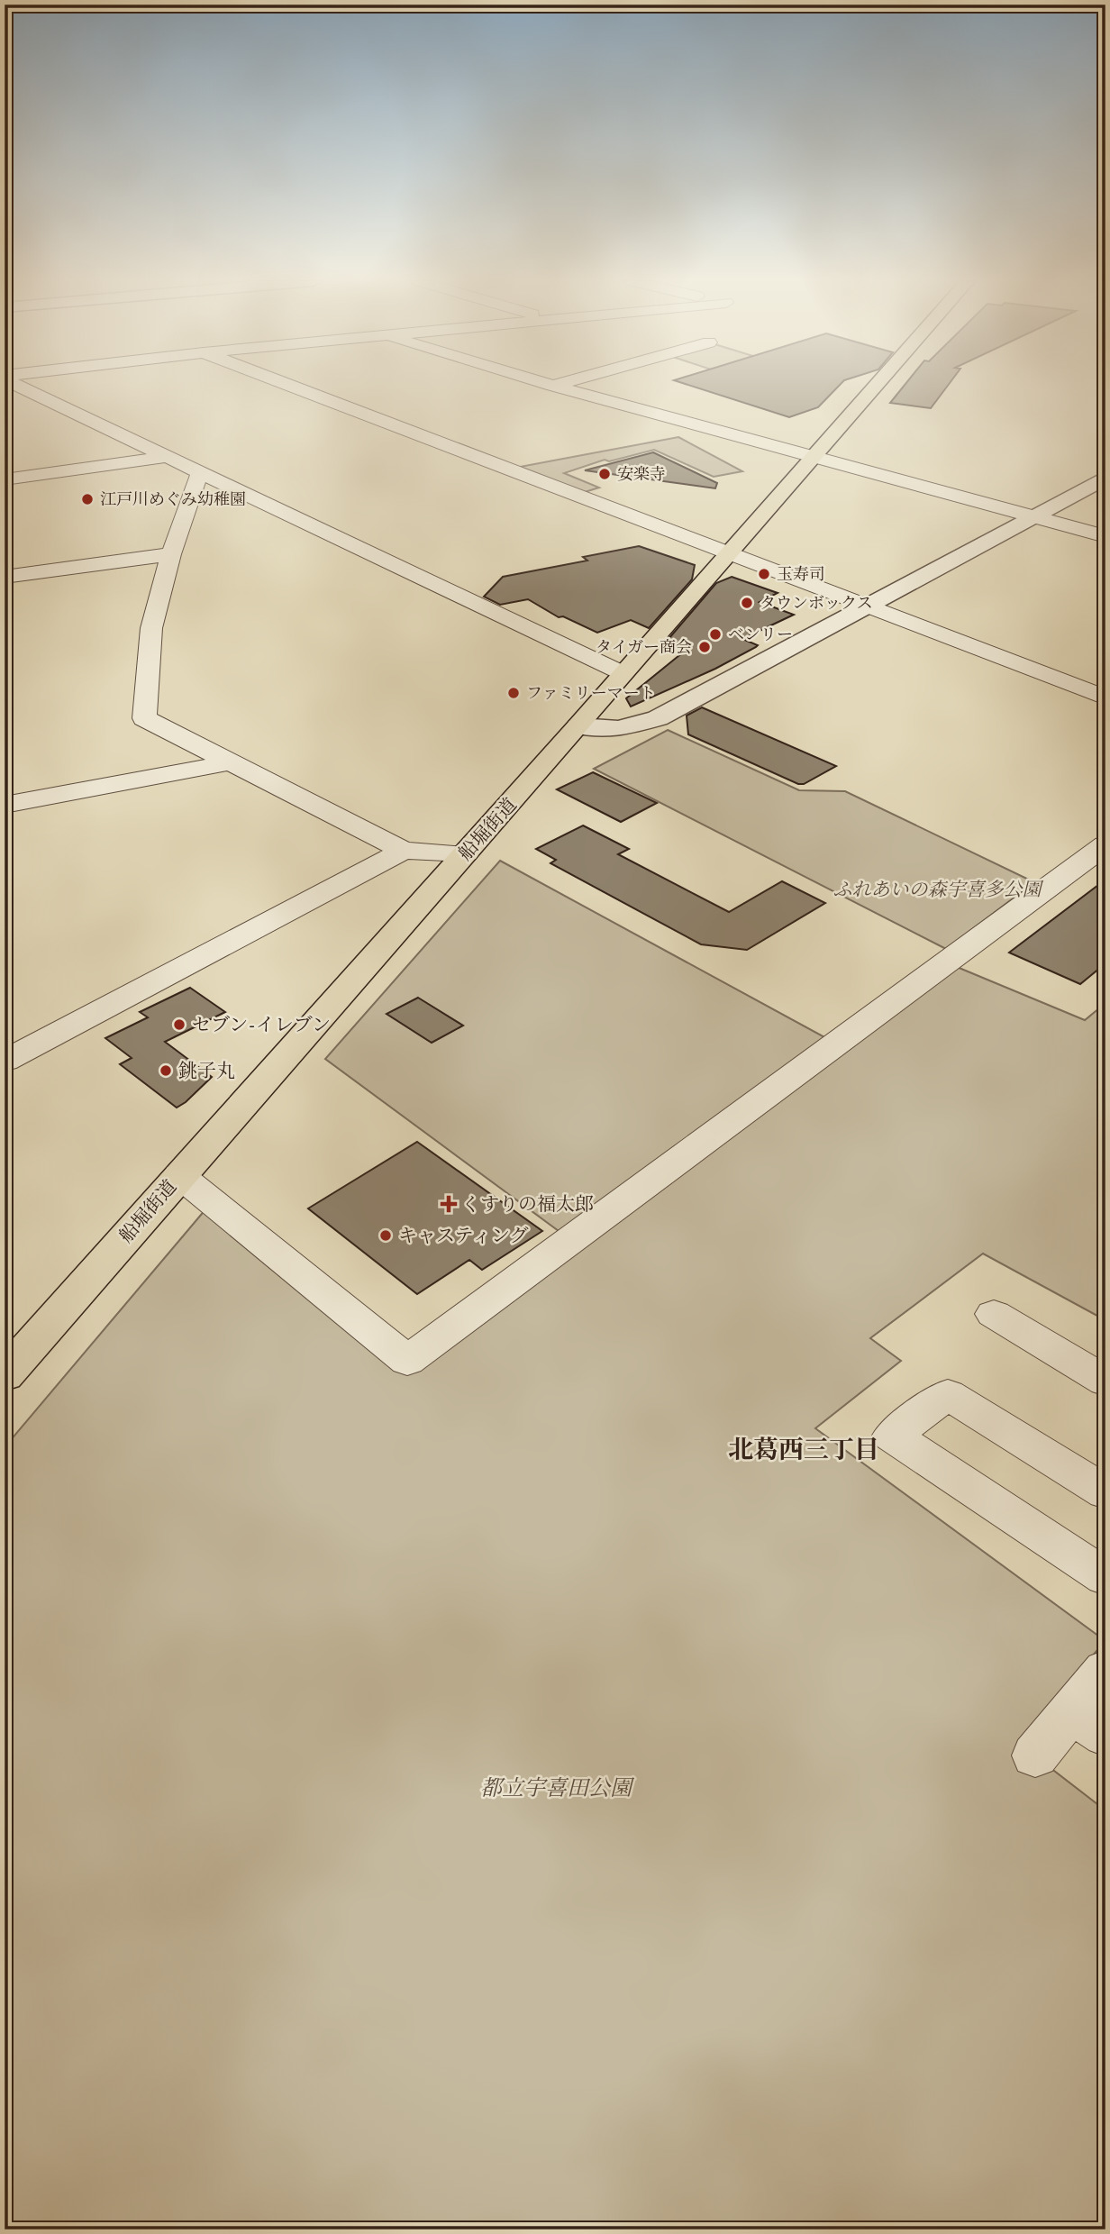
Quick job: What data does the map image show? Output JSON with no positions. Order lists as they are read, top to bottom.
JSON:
{
  "streets": {
    "main road": ["船堀街道"]
  },
  "districts": ["北葛西三丁目"],
  "parks": ["ふれあいの森宇喜多公園", "都立宇喜田公園"],
  "places": {
    "other": [
      "安楽寺",
      "江戸川めぐみ幼稚園",
      "玉寿司",
      "タウンボックス",
      "ベンリー",
      "タイガー商会",
      "ファミリーマート",
      "セブン-イレブン",
      "銚子丸",
      "キャスティング"
    ],
    "health": ["くすりの福太郎"]
  }
}
